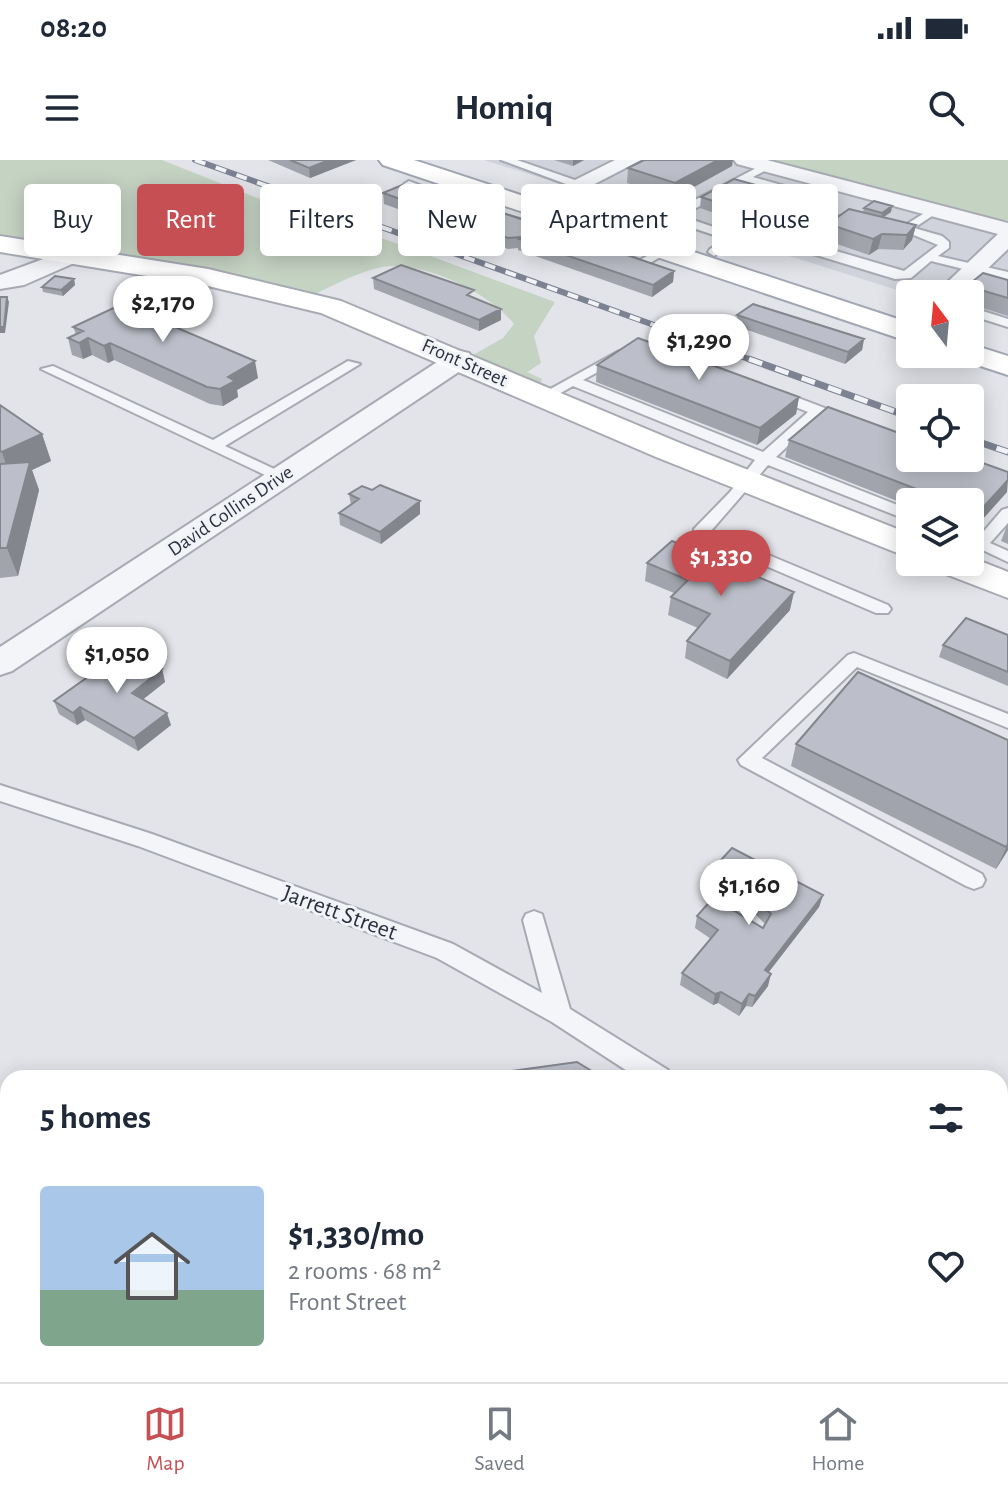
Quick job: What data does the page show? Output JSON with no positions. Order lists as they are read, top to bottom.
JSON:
{
  "streets": {
    "main road": ["Front Street"],
    "street": ["David Collins Drive"],
    "lane": ["Jarrett Street"]
  },
  "crossings": [
    ["Front Street", "David Collins Drive"]
  ],
  "north": "top",
  "page": {
    "status": "08:20",
    "header": "Homiq",
    "chip": [
      "Buy",
      "Rent",
      "Filters",
      "New",
      "Apartment",
      "House"
    ],
    "price": [
      "$2,170",
      "$1,290",
      "$1,330",
      "$1,050",
      "$1,160"
    ],
    "heading": "5 homes",
    "list": [
      {
        "name": "$1,330/mo",
        "note": "2 rooms · 68 m² · Front Street"
      }
    ],
    "tabs": ["Map", "Saved", "Home"]
  }
}
